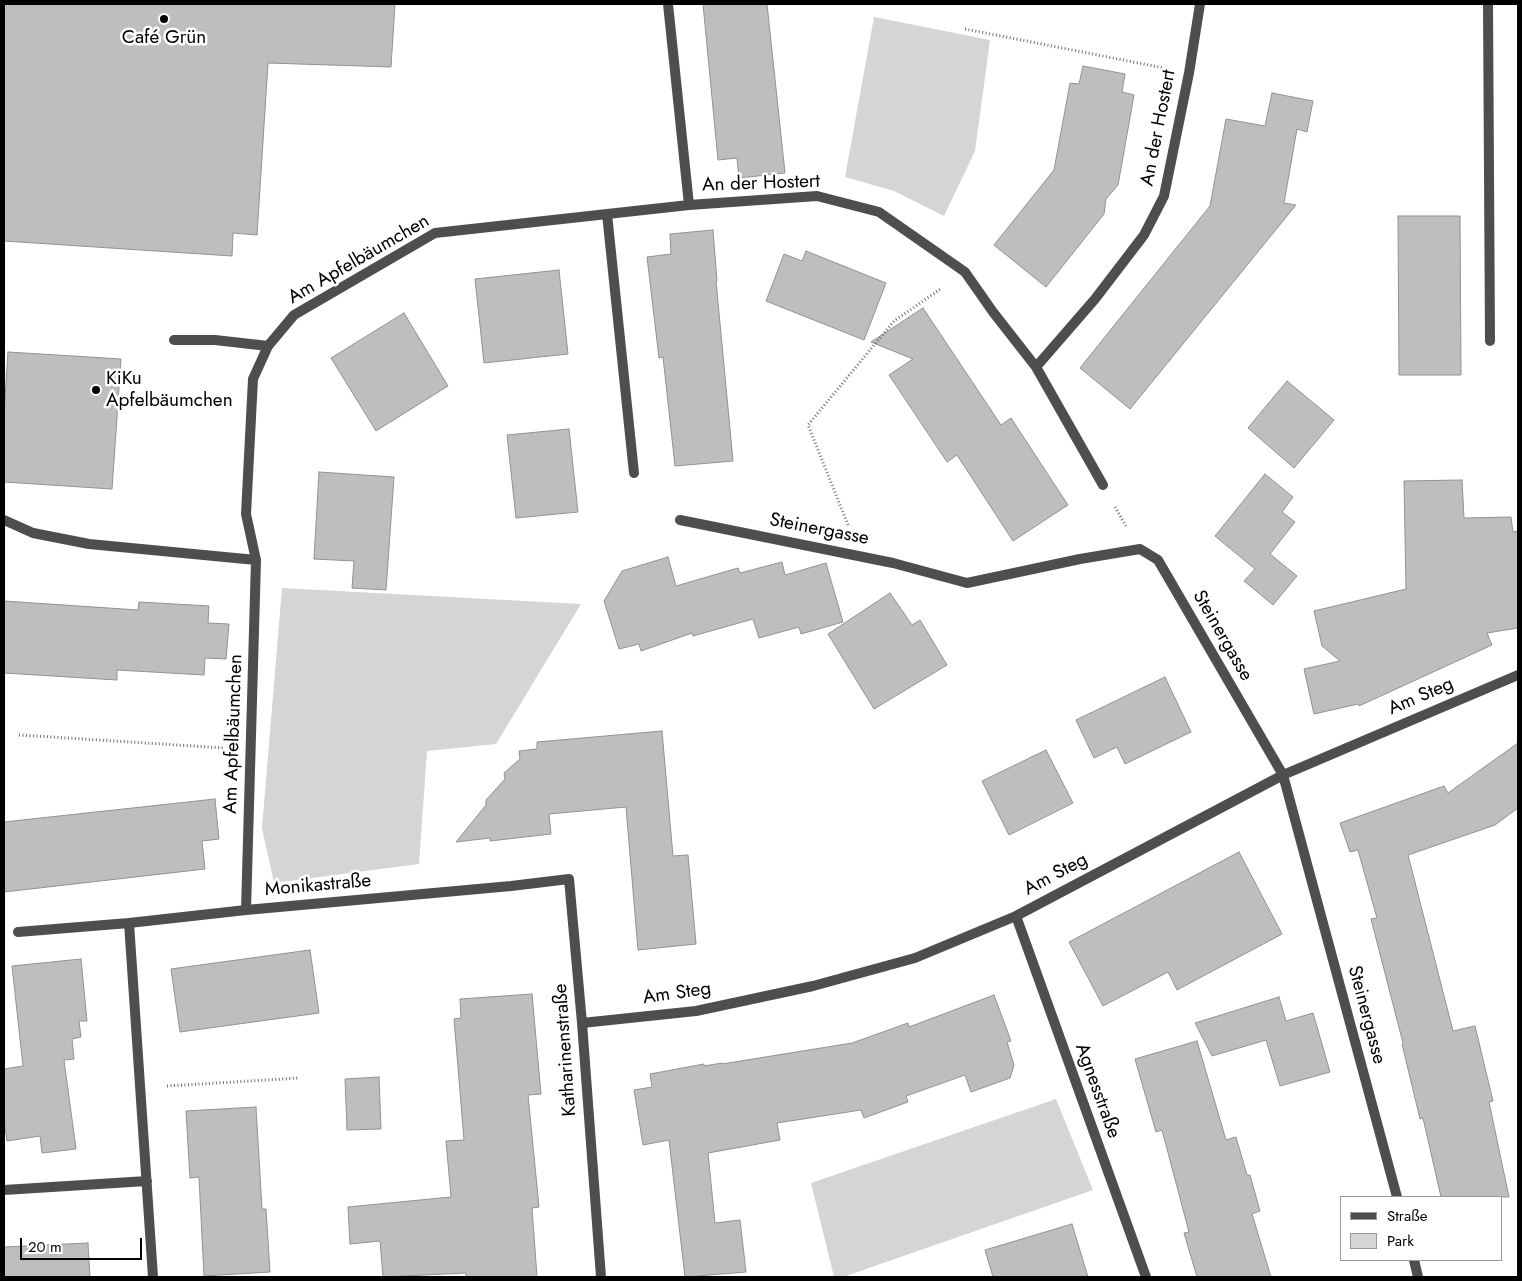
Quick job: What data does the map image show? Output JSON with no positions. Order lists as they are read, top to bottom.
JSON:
{
  "streets": {
    "street": [
      "An der Hostert",
      "Am Apfelbäumchen",
      "Steinergasse",
      "Am Steg",
      "Monikastraße",
      "Katharinenstraße",
      "Agnesstraße"
    ]
  },
  "crossings": [
    ["An der Hostert", "Am Apfelbäumchen"],
    ["Am Apfelbäumchen", "Monikastraße"],
    ["Steinergasse", "Am Steg"],
    ["Am Steg", "Katharinenstraße"],
    ["Am Steg", "Agnesstraße"],
    ["Monikastraße", "Katharinenstraße"]
  ],
  "places": ["Café Grün", "KiKu Apfelbäumchen"],
  "legend": ["Straße", "Park"],
  "scale_bar": "20 m"
}
